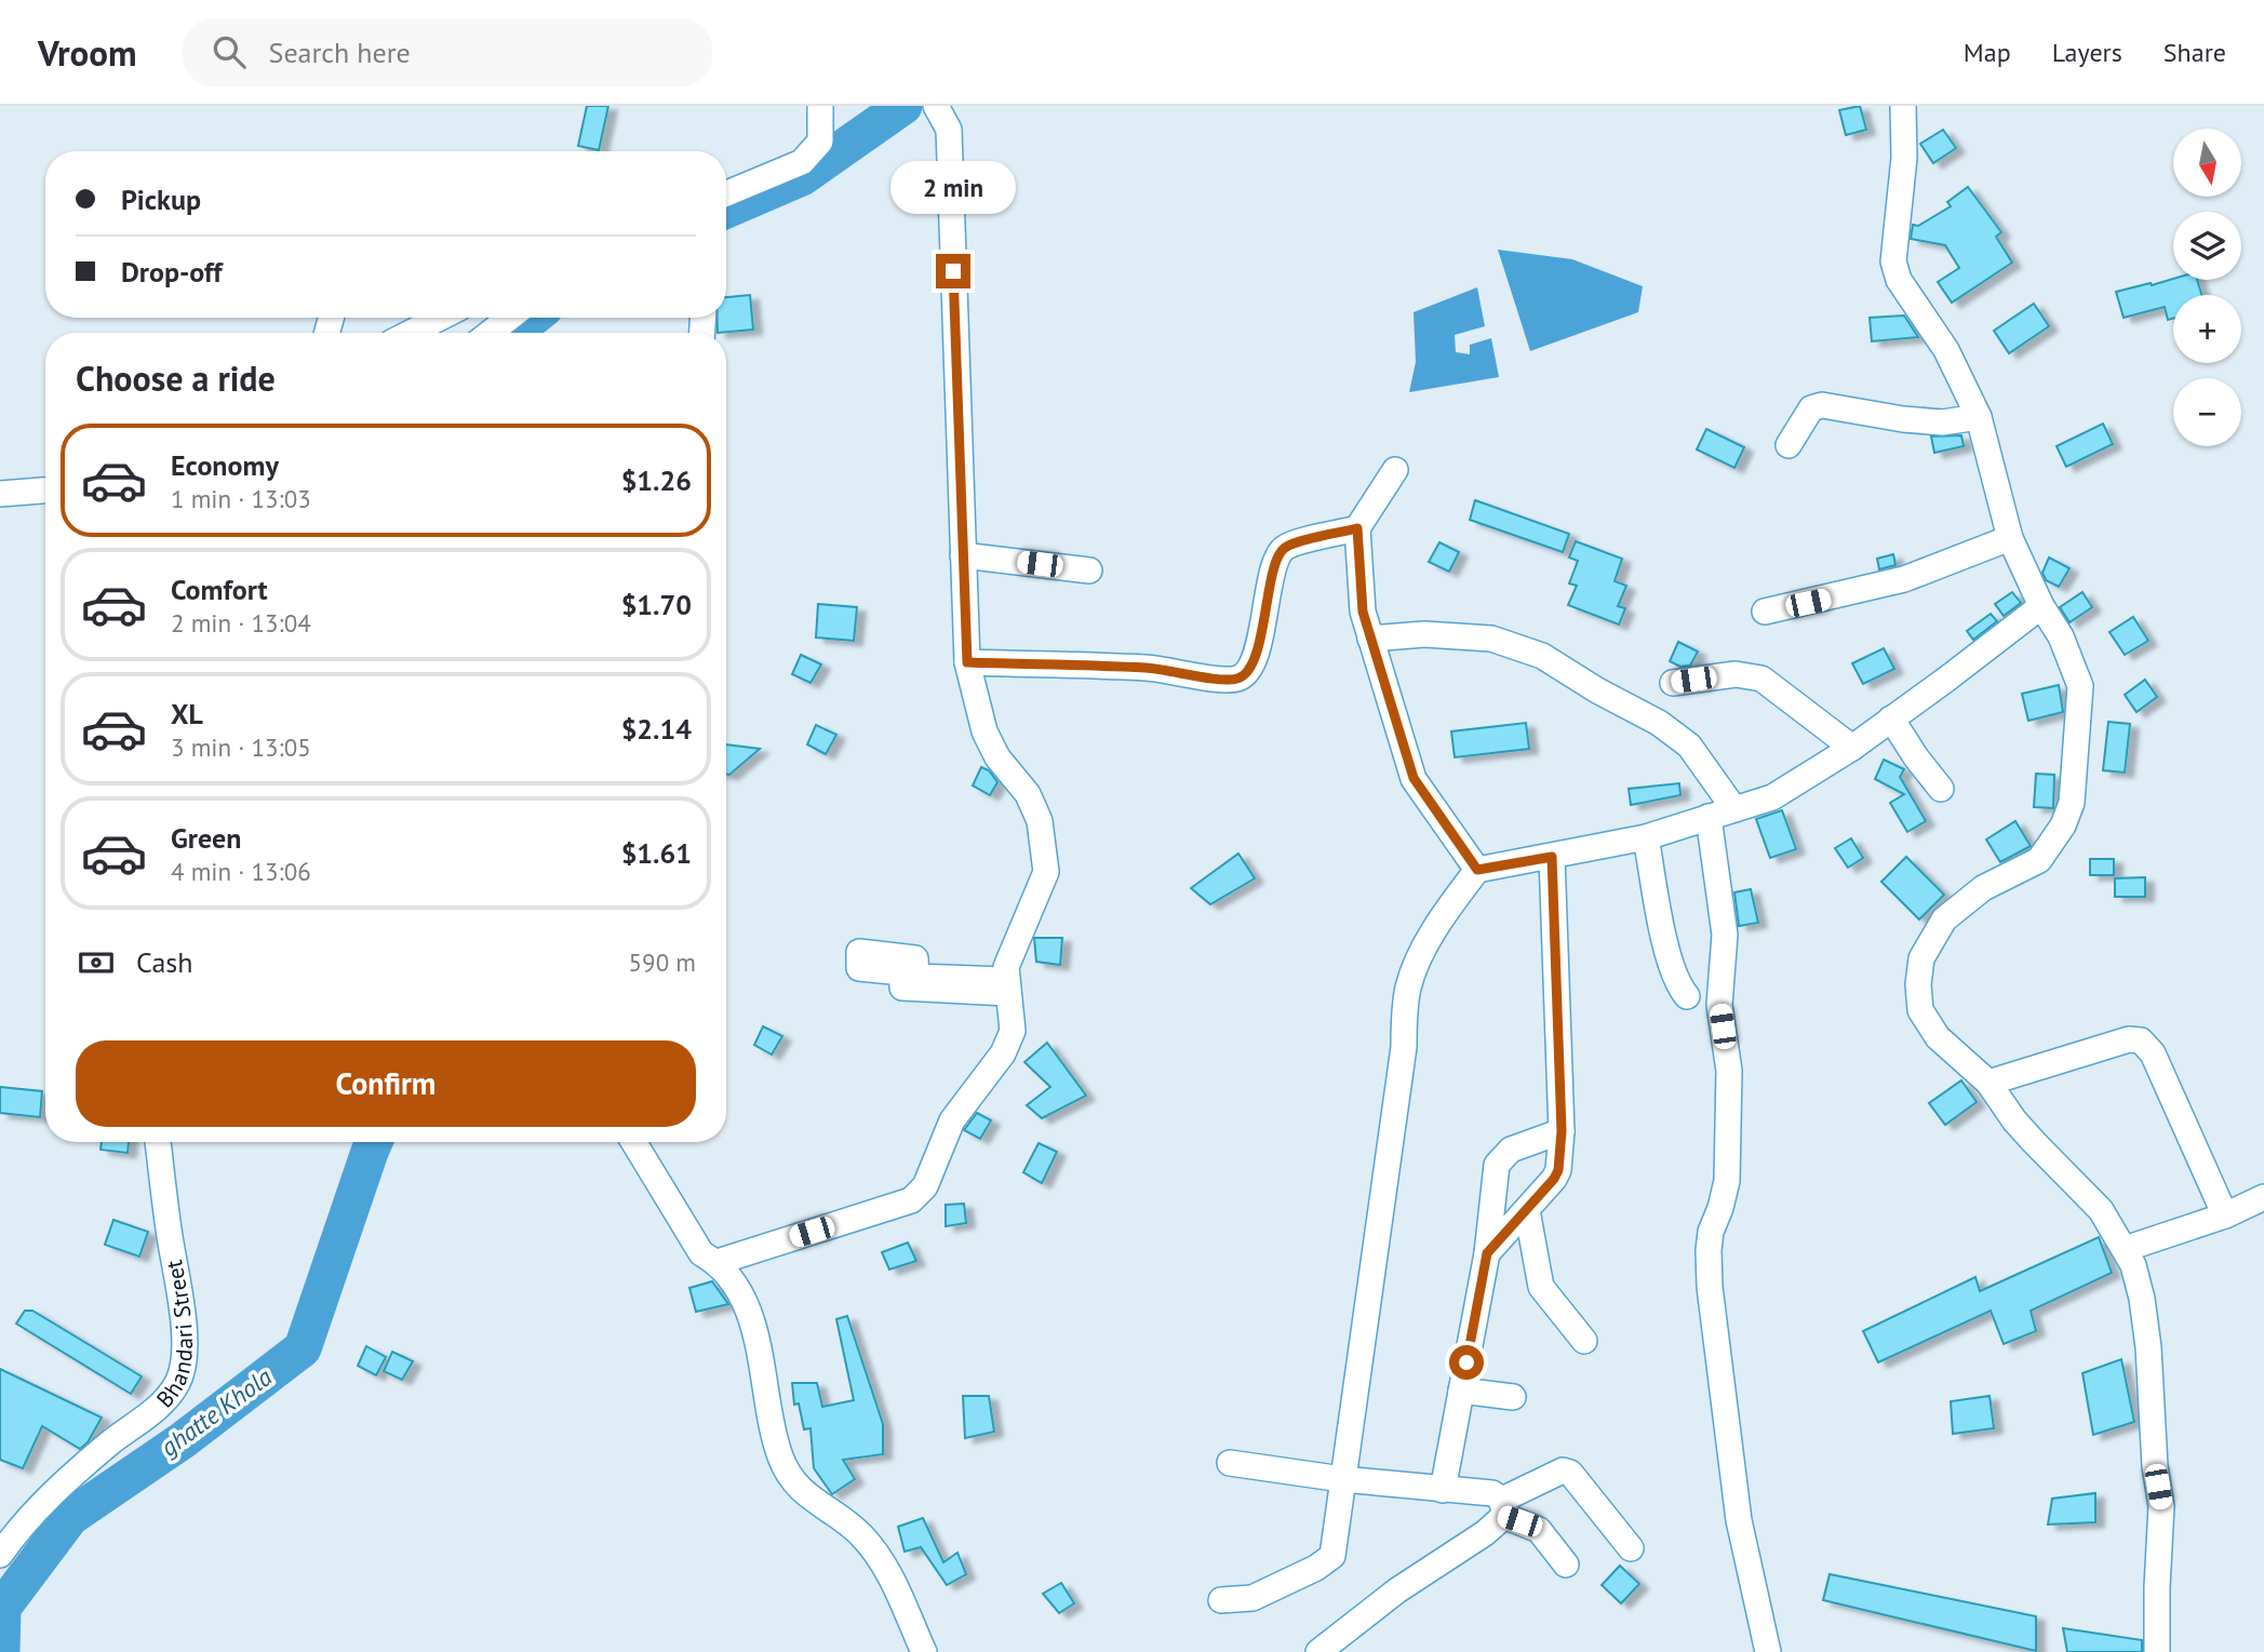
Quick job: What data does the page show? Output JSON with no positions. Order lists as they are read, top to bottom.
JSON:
{
  "streets": {
    "street": ["Bhandari Street"]
  },
  "water": ["ghatte Khola"],
  "north": "bottom",
  "page": {
    "header": "Vroom",
    "search": "Search here",
    "nav": ["Map", "Layers", "Share"],
    "map_buttons": ["+", "−"],
    "banner": ["Pickup", "Drop-off"],
    "bubble": "2 min",
    "heading": "Choose a ride",
    "list": [
      {
        "name": "Economy",
        "note": "1 min · 13:03",
        "value": "$1.26"
      },
      {
        "name": "Comfort",
        "note": "2 min · 13:04",
        "value": "$1.70"
      },
      {
        "name": "XL",
        "note": "3 min · 13:05",
        "value": "$2.14"
      },
      {
        "name": "Green",
        "note": "4 min · 13:06",
        "value": "$1.61"
      }
    ],
    "pay": ["Cash", "590 m"],
    "buttons": "Confirm"
  }
}
